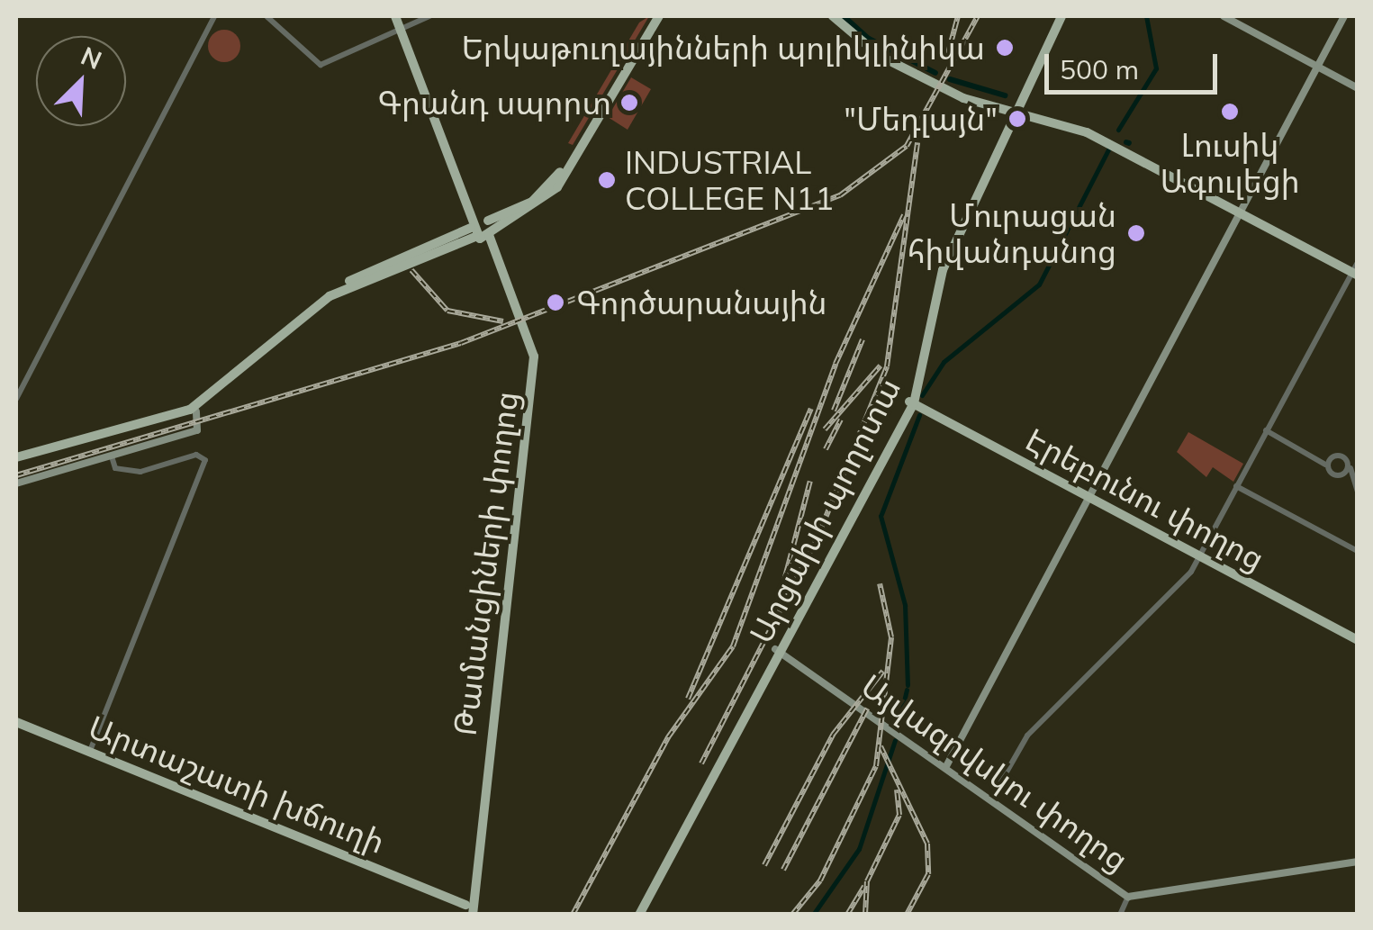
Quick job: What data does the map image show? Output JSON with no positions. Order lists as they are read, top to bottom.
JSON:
{
  "streets": {
    "main road": [
      "Էրեբունու փողոց",
      "Արցախի պողոտա",
      "Թամանցիների փողոց",
      "Այվազովսկու փողոց",
      "Արտաշատի խճուղի"
    ]
  },
  "crossings": [
    ["Էրեբունու փողոց", "Արցախի պողոտա"],
    ["Արցախի պողոտա", "Այվազովսկու փողոց"],
    ["Թամանցիների փողոց", "Արտաշատի խճուղի"]
  ],
  "places": [
    "Երկաթուղայինների պոլիկլինիկա",
    "Գրանդ սպորտ",
    "Լուսիկ Ագուլեցի",
    "\"Մեդլայն\"",
    "INDUSTRIAL COLLEGE N11",
    "Մուրացան հիվանդանոց",
    "Գործարանային"
  ],
  "scale_bar": "500 m",
  "north": "top right"
}
